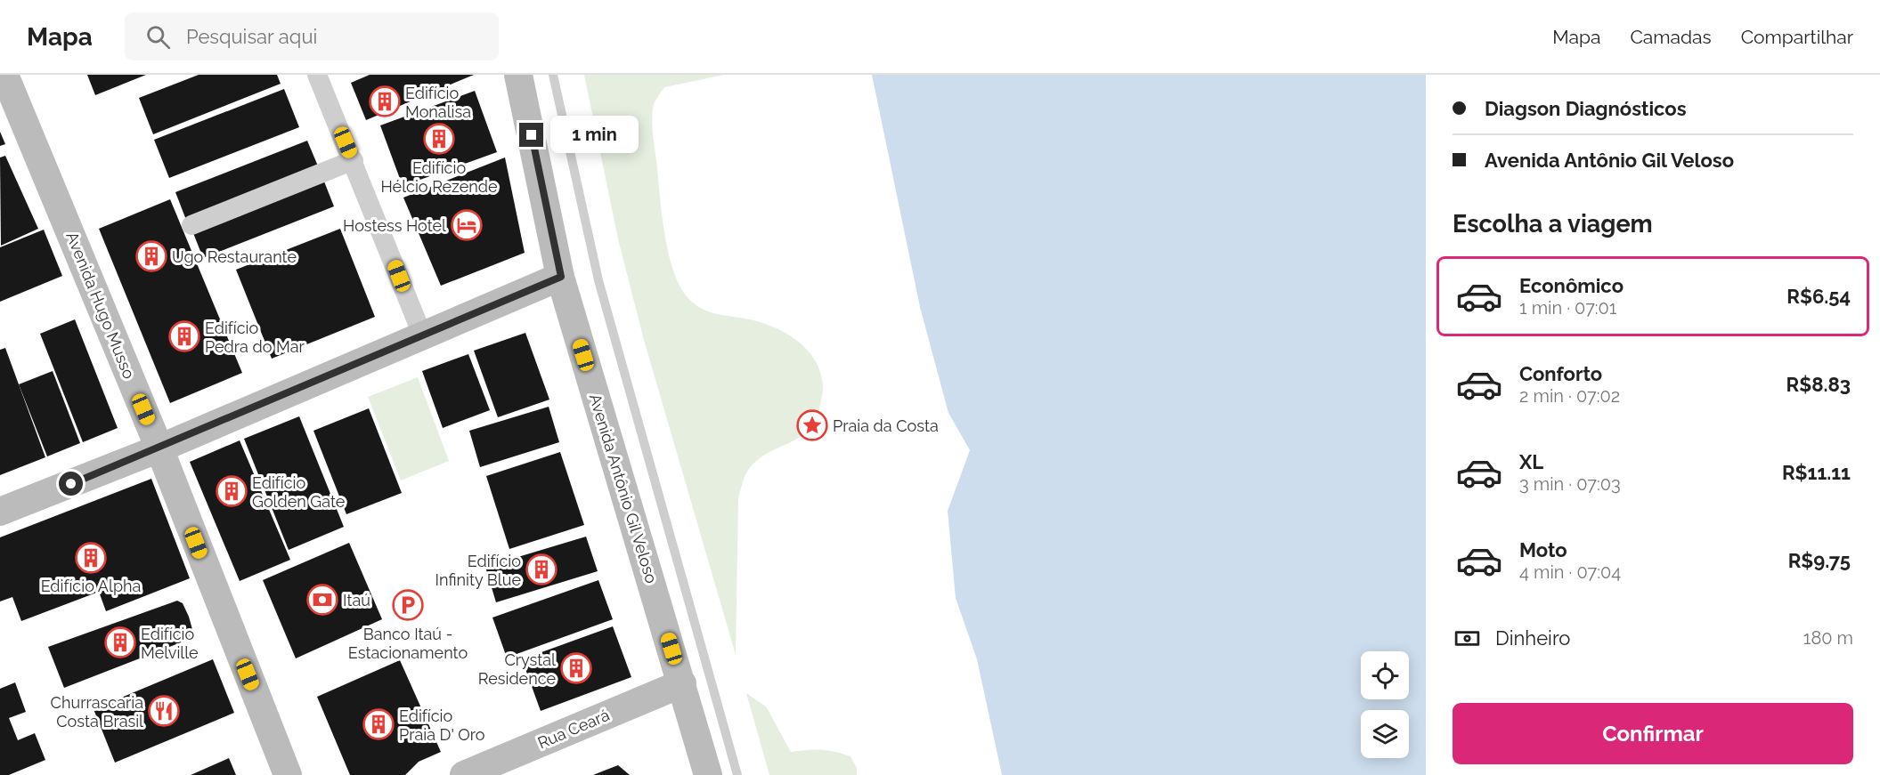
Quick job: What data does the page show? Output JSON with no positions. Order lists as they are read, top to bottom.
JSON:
{
  "streets": {
    "main road": ["Avenida Hugo Musso", "Avenida Antônio Gil Veloso", "Rua Ceará"]
  },
  "crossings": [
    ["Avenida Antônio Gil Veloso", "Rua Ceará"]
  ],
  "places": {
    "building": [
      "Edifício Monalisa",
      "Edifício Hélcio Rezende",
      "Ugo Restaurante",
      "Edifício Pedra do Mar",
      "Edifício Golden Gate",
      "Edifício Alpha",
      "Edifício Infinity Blue",
      "Edifício Melville",
      "Crystal Residence",
      "Edifício Praia D' Oro"
    ],
    "hotel": ["Hostess Hotel"],
    "place": ["Praia da Costa"],
    "bank": ["Itaú"],
    "parking": ["Banco Itaú - Estacionamento"],
    "restaurant": ["Churrascaria Costa Brasil"]
  },
  "page": {
    "header": "Mapa",
    "search": "Pesquisar aqui",
    "nav": ["Mapa", "Camadas", "Compartilhar"],
    "banner": ["Diagson Diagnósticos", "Avenida Antônio Gil Veloso"],
    "bubble": "1 min",
    "heading": "Escolha a viagem",
    "list": [
      {
        "name": "Econômico",
        "note": "1 min · 07:01",
        "value": "R$6.54"
      },
      {
        "name": "Conforto",
        "note": "2 min · 07:02",
        "value": "R$8.83"
      },
      {
        "name": "XL",
        "note": "3 min · 07:03",
        "value": "R$11.11"
      },
      {
        "name": "Moto",
        "note": "4 min · 07:04",
        "value": "R$9.75"
      }
    ],
    "pay": ["Dinheiro", "180 m"],
    "buttons": "Confirmar"
  }
}
